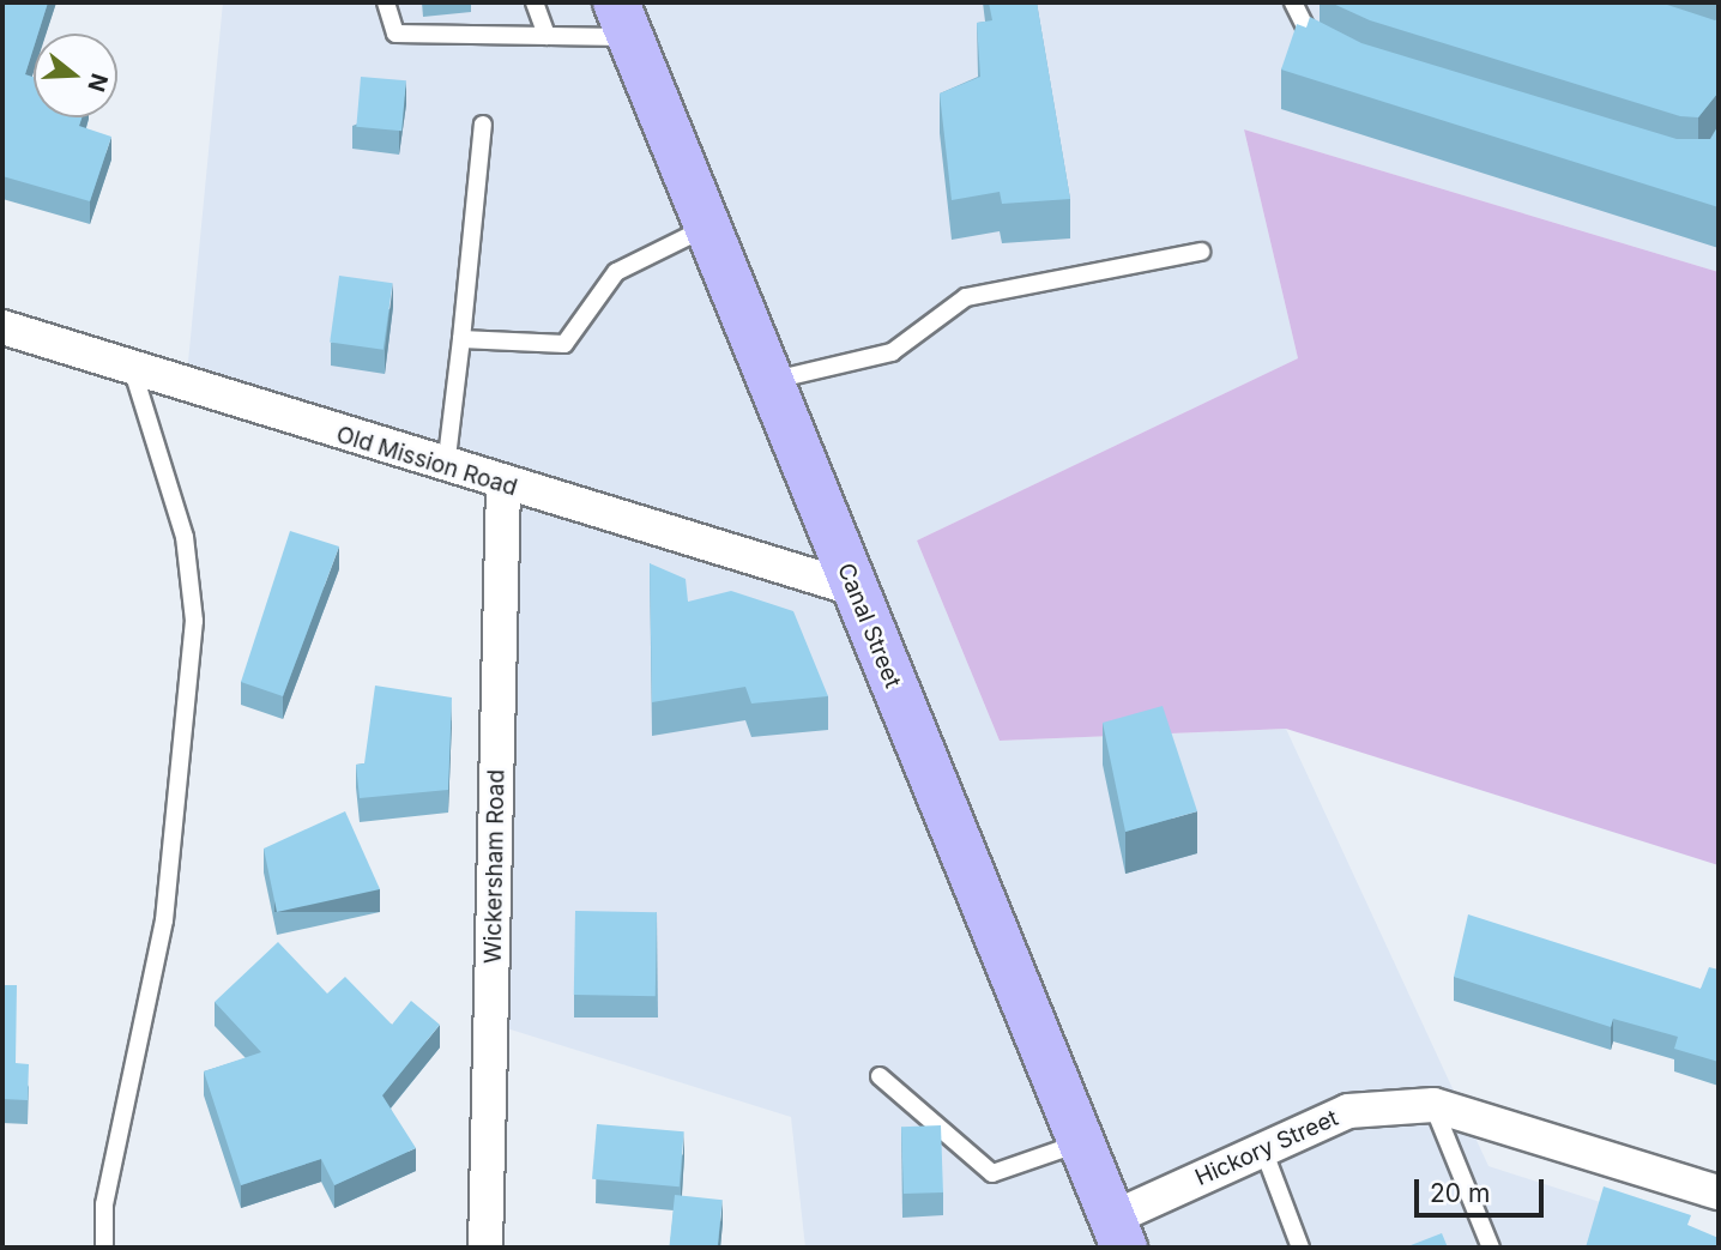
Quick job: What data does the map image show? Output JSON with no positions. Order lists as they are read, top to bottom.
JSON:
{
  "streets": {
    "main road": ["Canal Street"],
    "street": ["Old Mission Road", "Wickersham Road", "Hickory Street"]
  },
  "crossings": [
    ["Old Mission Road", "Canal Street"],
    ["Old Mission Road", "Wickersham Road"],
    ["Canal Street", "Hickory Street"]
  ],
  "scale_bar": "20 m",
  "north": "right"
}
